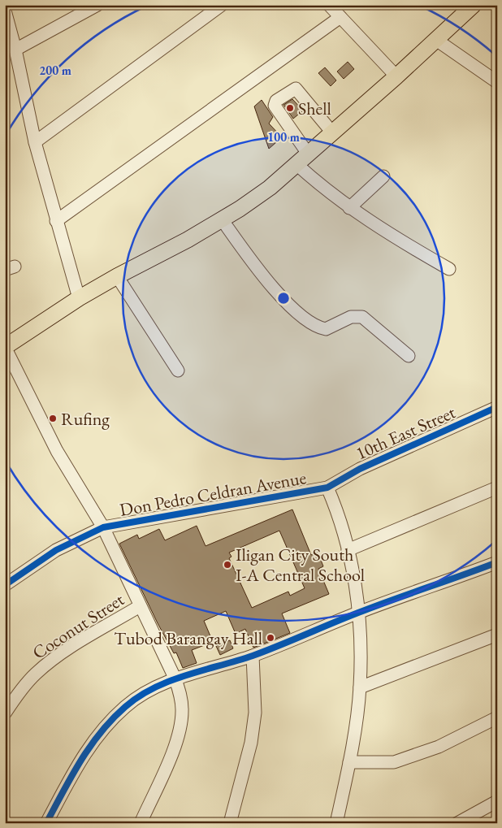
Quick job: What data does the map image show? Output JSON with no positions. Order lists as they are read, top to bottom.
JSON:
{
  "streets": {
    "street": ["10th East Street", "Don Pedro Celdran Avenue", "Coconut Street"]
  },
  "crossings": [
    ["10th East Street", "Don Pedro Celdran Avenue"]
  ],
  "places": [
    "Shell",
    "Rufing",
    "Iligan City South I-A Central School",
    "Tubod Barangay Hall"
  ],
  "rings": ["200 m", "100 m"]
}
